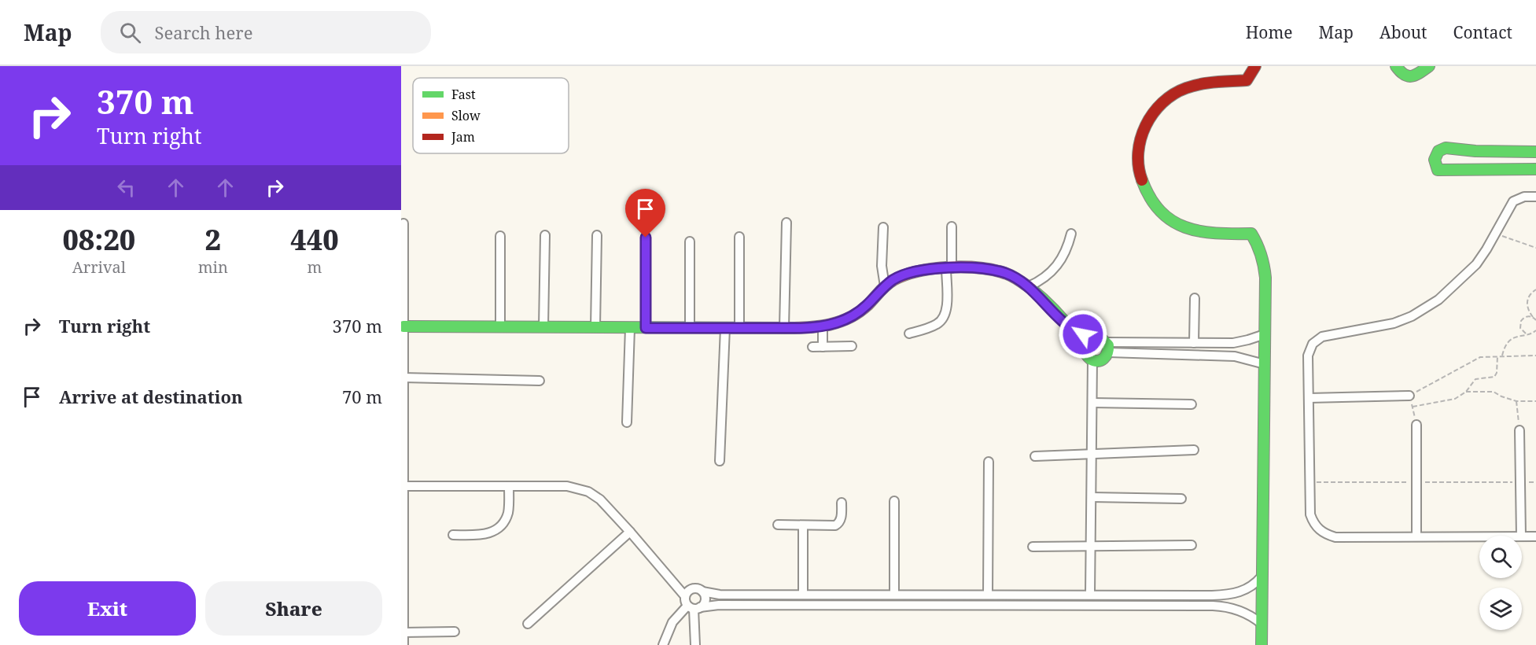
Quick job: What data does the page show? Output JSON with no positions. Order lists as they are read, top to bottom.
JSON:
{
  "legend": ["Fast", "Slow", "Jam"],
  "page": {
    "header": "Map",
    "search": "Search here",
    "nav": [
      "Home",
      "Map",
      "About",
      "Contact"
    ],
    "turn": ["370 m", "Turn right"],
    "eta": [
      "08:20",
      "Arrival",
      "2",
      "min",
      "440",
      "m"
    ],
    "list": [
      {
        "name": "Turn right",
        "value": "370 m"
      },
      {
        "name": "Arrive at destination",
        "value": "70 m"
      }
    ],
    "buttons": ["Exit", "Share"]
  }
}
